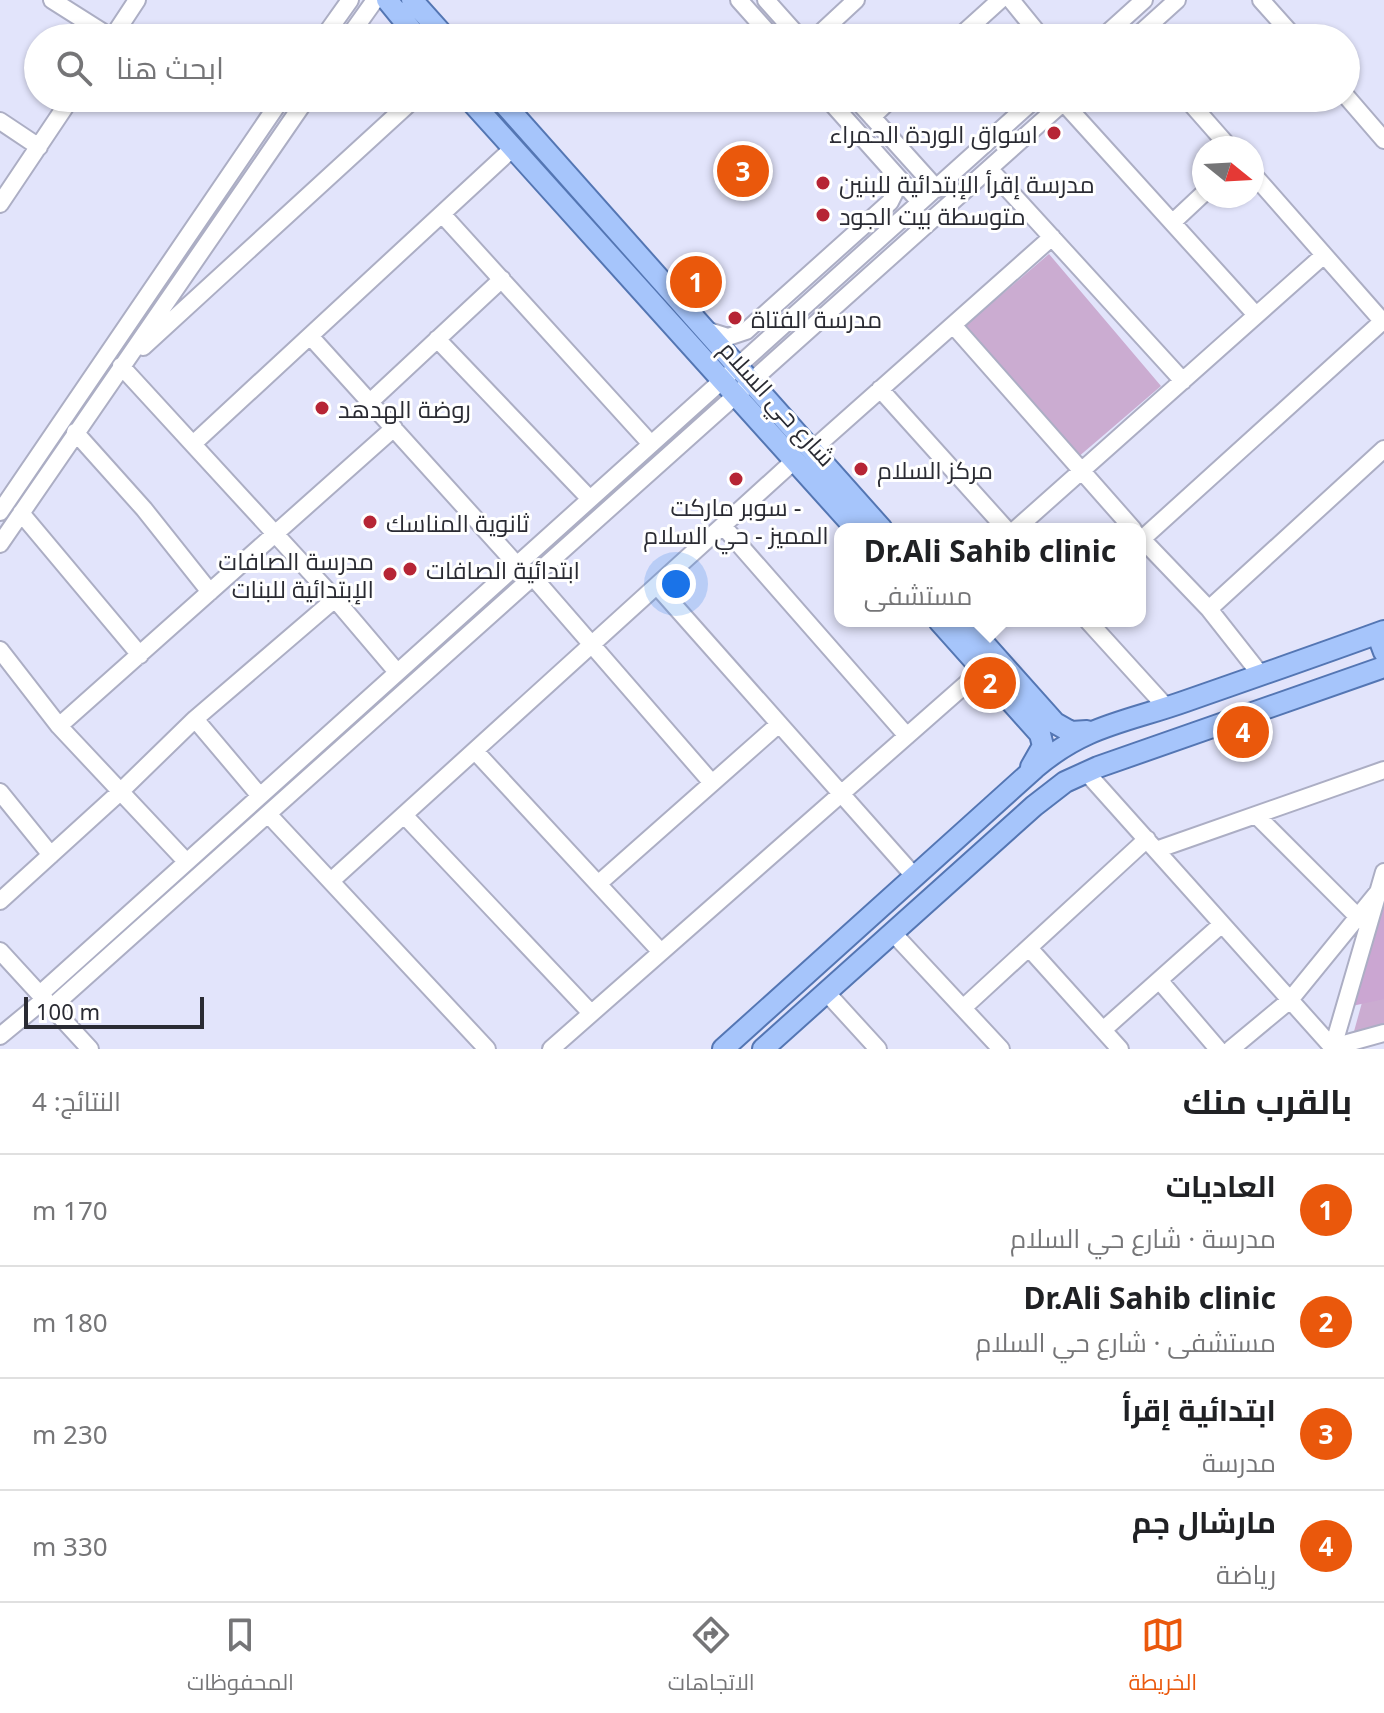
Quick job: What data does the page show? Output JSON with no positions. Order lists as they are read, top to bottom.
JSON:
{
  "streets": {
    "main road": ["شارع حي السلام"]
  },
  "places": [
    "اسواق الوردة الحمراء",
    "مدرسة إقرأ الإبتدائية للبنين",
    "متوسطة بيت الجود",
    "مدرسة الفتاة",
    "روضة الهدهد",
    "مركز السلام",
    "سوبر ماركت - المميز - حي السلام",
    "ثانوية المناسك",
    "ابتدائية الصافات",
    "مدرسة الصافات الإبتدائية للبنات"
  ],
  "scale_bar": "100 m",
  "north": "right",
  "page": {
    "search": "ابحث هنا",
    "pins": [
      "3",
      "1",
      "2",
      "4"
    ],
    "popup": ["Dr.Ali Sahib clinic", "مستشفى"],
    "scale": "100 m",
    "heading": ["بالقرب منك", "النتائج: 4"],
    "list": [
      {
        "mark": "1",
        "name": "العاديات",
        "note": "مدرسة · شارع حي السلام",
        "value": "170 m"
      },
      {
        "mark": "2",
        "name": "Dr.Ali Sahib clinic",
        "note": "مستشفى · شارع حي السلام",
        "value": "180 m"
      },
      {
        "mark": "3",
        "name": "ابتدائية إقرأ",
        "note": "مدرسة",
        "value": "230 m"
      },
      {
        "mark": "4",
        "name": "مارشال جم",
        "note": "رياضة",
        "value": "330 m"
      }
    ],
    "nav": ["الخريطة", "الاتجاهات", "المحفوظات"]
  }
}
